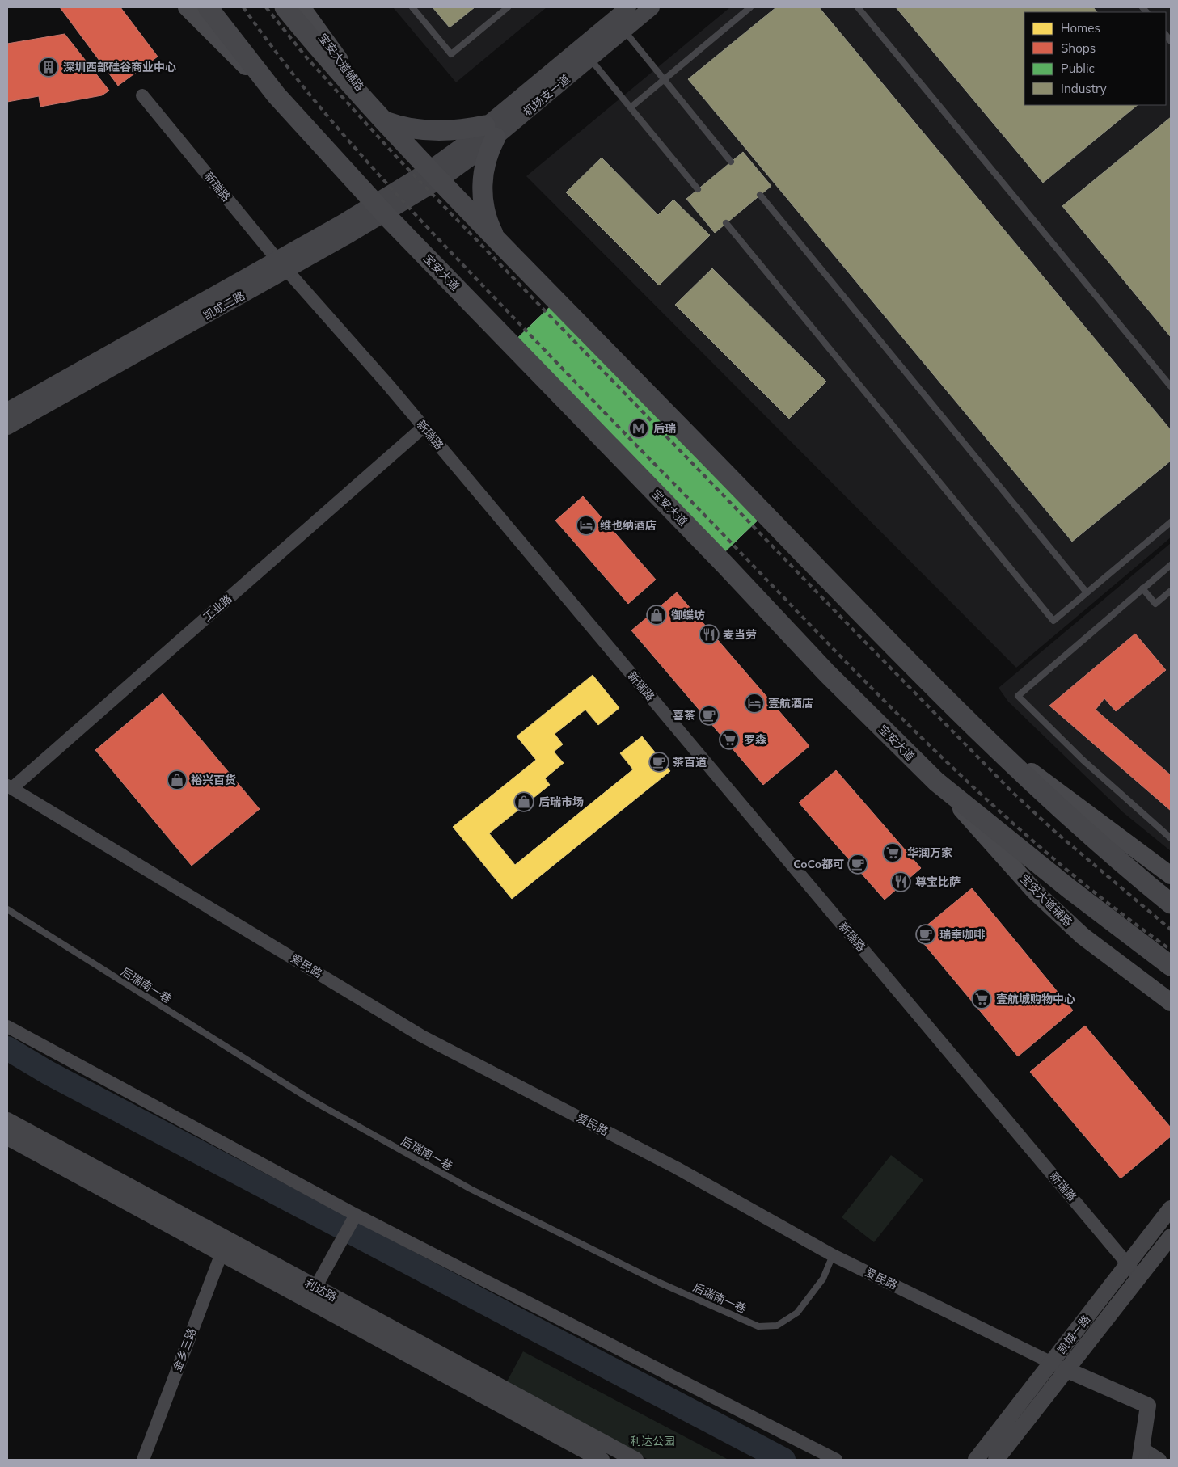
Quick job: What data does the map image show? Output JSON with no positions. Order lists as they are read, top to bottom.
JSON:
{
  "streets": {
    "main road": ["宝安大道辅路", "宝安大道"],
    "street": [
      "机场支一道",
      "新瑞路",
      "凯成二路",
      "工业路",
      "爱民路",
      "利达路",
      "凯城一路",
      "金乡三路"
    ],
    "lane": ["后瑞南一巷"]
  },
  "crossings": [
    ["宝安大道辅路", "宝安大道"],
    ["机场支一道", "凯成二路"],
    ["新瑞路", "凯成二路"],
    ["新瑞路", "工业路"],
    ["新瑞路", "凯城一路"],
    ["宝安大道", "凯成二路"],
    ["工业路", "爱民路"],
    ["爱民路", "后瑞南一巷"],
    ["爱民路", "凯城一路"],
    ["利达路", "金乡三路"]
  ],
  "parks": ["利达公园"],
  "places": {
    "building": ["深圳西部硅谷商业中心"],
    "metro station": ["后瑞"],
    "hotel": ["维也纳酒店", "壹航酒店"],
    "shop": ["御蝶坊", "裕兴百货", "后瑞市场"],
    "restaurant": ["麦当劳", "尊宝比萨"],
    "cafe": [
      "喜茶",
      "茶百道",
      "CoCo都可",
      "瑞幸咖啡"
    ],
    "supermarket": ["罗森", "华润万家", "壹航城购物中心"]
  },
  "legend": [
    "Homes",
    "Shops",
    "Public",
    "Industry"
  ]
}
